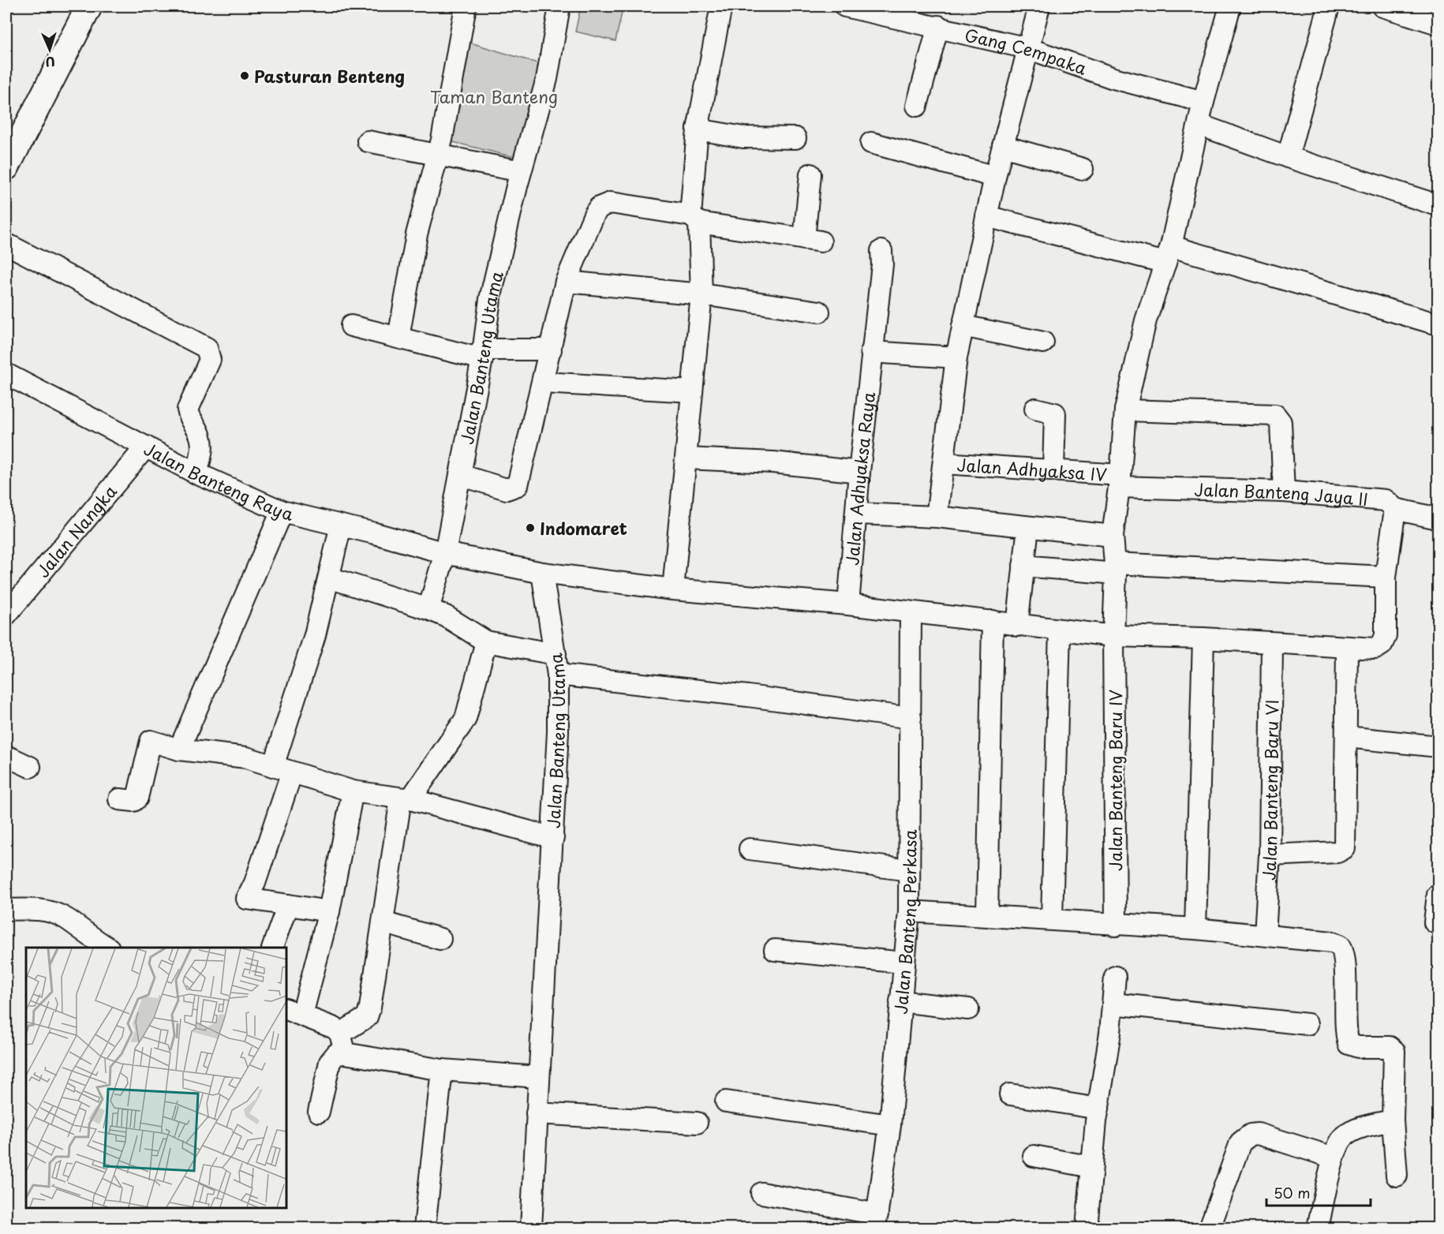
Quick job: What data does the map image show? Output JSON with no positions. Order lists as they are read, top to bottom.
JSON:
{
  "streets": {
    "street": [
      "Gang Cempaka",
      "Jalan Banteng Utama",
      "Jalan Adhyaksa IV",
      "Jalan Adhyaksa Raya",
      "Jalan Banteng Raya",
      "Jalan Banteng Jaya II",
      "Jalan Nangka",
      "Jalan Banteng Baru IV",
      "Jalan Banteng Baru VI",
      "Jalan Banteng Perkasa"
    ]
  },
  "crossings": [
    ["Gang Cempaka", "Jalan Banteng Baru IV"],
    ["Jalan Banteng Utama", "Jalan Banteng Raya"],
    ["Jalan Adhyaksa IV", "Jalan Banteng Jaya II"],
    ["Jalan Adhyaksa IV", "Jalan Banteng Baru IV"],
    ["Jalan Banteng Raya", "Jalan Nangka"],
    ["Jalan Banteng Jaya II", "Jalan Banteng Baru IV"]
  ],
  "parks": ["Taman Banteng"],
  "places": ["Pasturan Benteng", "Indomaret"],
  "scale_bar": "50 m",
  "north": "bottom"
}
